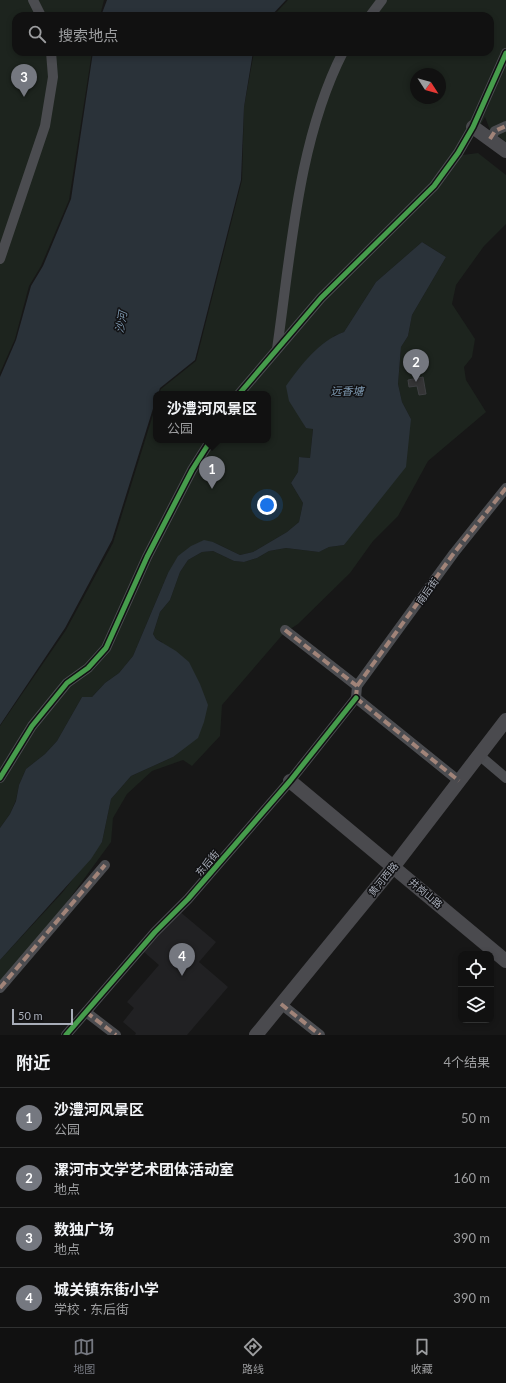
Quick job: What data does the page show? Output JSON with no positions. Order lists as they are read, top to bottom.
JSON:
{
  "streets": {
    "street": [
      "南后街",
      "东后街",
      "黄河西路",
      "井岗山路"
    ]
  },
  "crossings": [
    ["东后街", "井岗山路"],
    ["黄河西路", "井岗山路"]
  ],
  "water": ["沙河", "远香塘"],
  "scale_bar": "50 m",
  "north": "bottom right",
  "page": {
    "search": "搜索地点",
    "pins": [
      "3",
      "2",
      "1",
      "4"
    ],
    "popup": ["沙澧河风景区", "公园"],
    "scale": "50 m",
    "heading": ["附近", "4个结果"],
    "list": [
      {
        "mark": "1",
        "name": "沙澧河风景区",
        "note": "公园",
        "value": "50 m"
      },
      {
        "mark": "2",
        "name": "漯河市文学艺术团体活动室",
        "note": "地点",
        "value": "160 m"
      },
      {
        "mark": "3",
        "name": "数独广场",
        "note": "地点",
        "value": "390 m"
      },
      {
        "mark": "4",
        "name": "城关镇东街小学",
        "note": "学校 · 东后街",
        "value": "390 m"
      }
    ],
    "nav": ["地图", "路线", "收藏"]
  }
}
